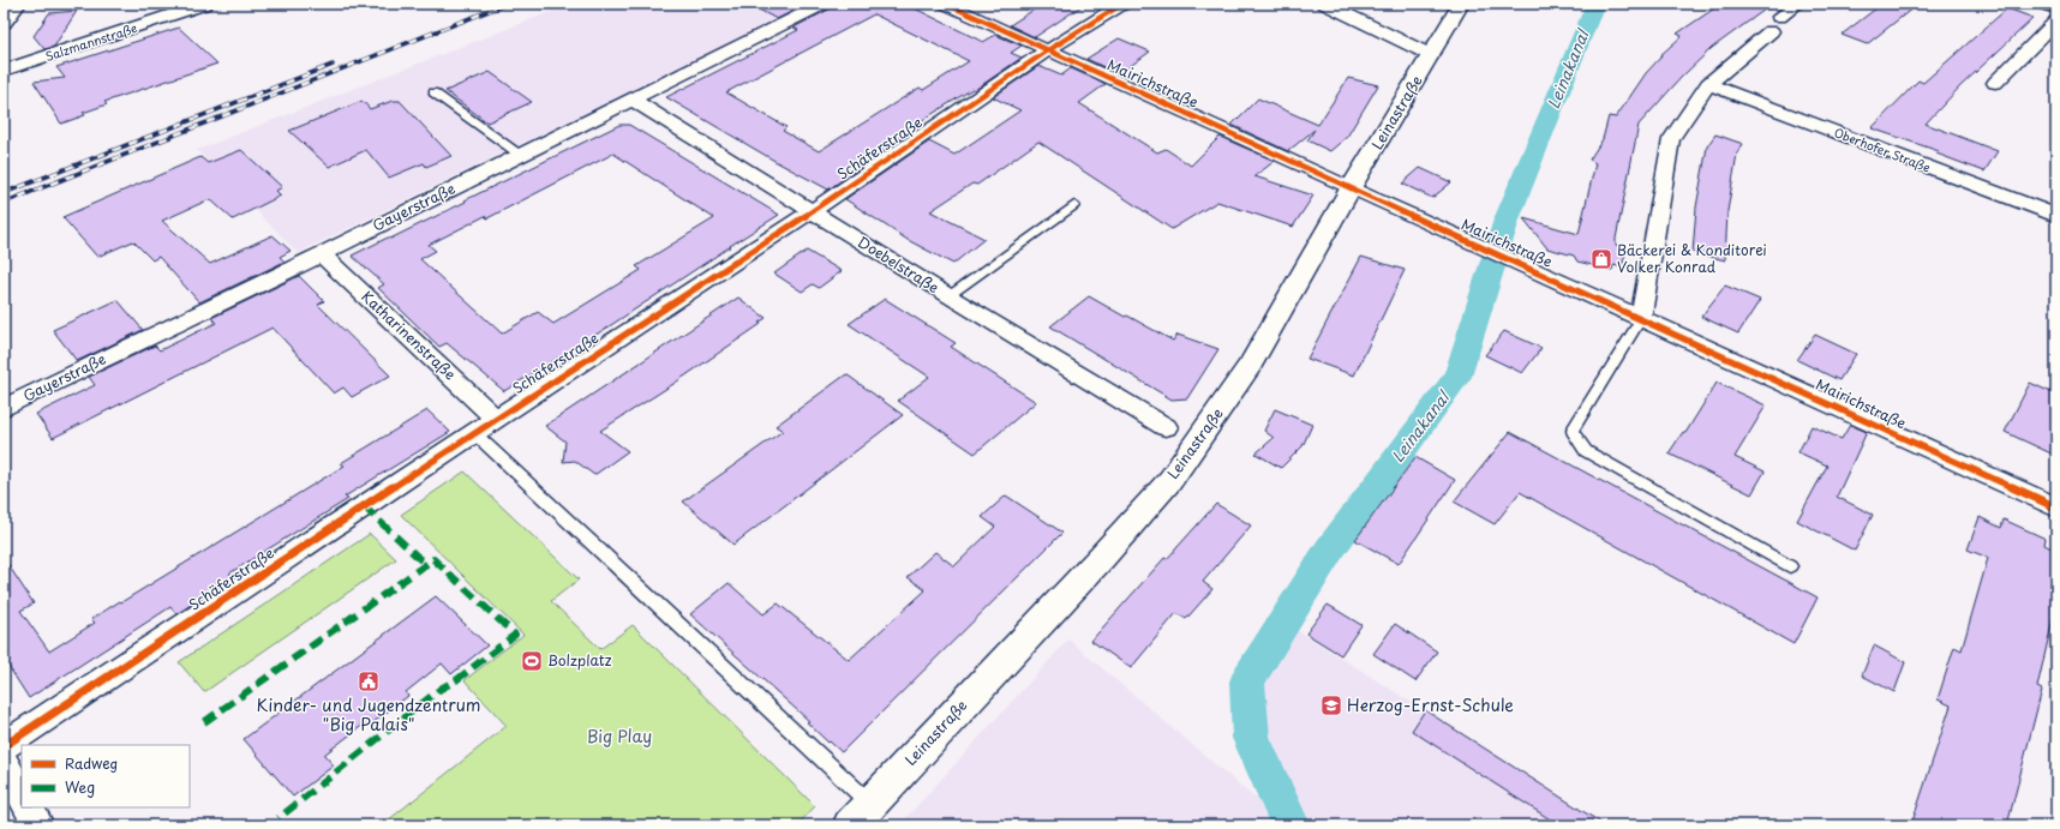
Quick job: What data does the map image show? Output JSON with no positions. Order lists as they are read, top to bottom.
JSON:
{
  "streets": {
    "street": [
      "Salzmannstraße",
      "Mairichstraße",
      "Leinastraße",
      "Schäferstraße",
      "Oberhofer Straße",
      "Gayerstraße",
      "Doebelstraße",
      "Katharinenstraße"
    ]
  },
  "crossings": [
    ["Mairichstraße", "Leinastraße"],
    ["Mairichstraße", "Schäferstraße"],
    ["Schäferstraße", "Doebelstraße"],
    ["Schäferstraße", "Katharinenstraße"],
    ["Gayerstraße", "Doebelstraße"],
    ["Gayerstraße", "Katharinenstraße"]
  ],
  "water": ["Leinakanal"],
  "parks": ["Big Play"],
  "places": {
    "shop": ["Bäckerei & Konditorei Volker Konrad"],
    "sports": ["Bolzplatz"],
    "public building": ["Kinder- und Jugendzentrum \"Big Palais\""],
    "school or university": ["Herzog-Ernst-Schule"]
  },
  "legend": ["Radweg", "Weg"]
}
